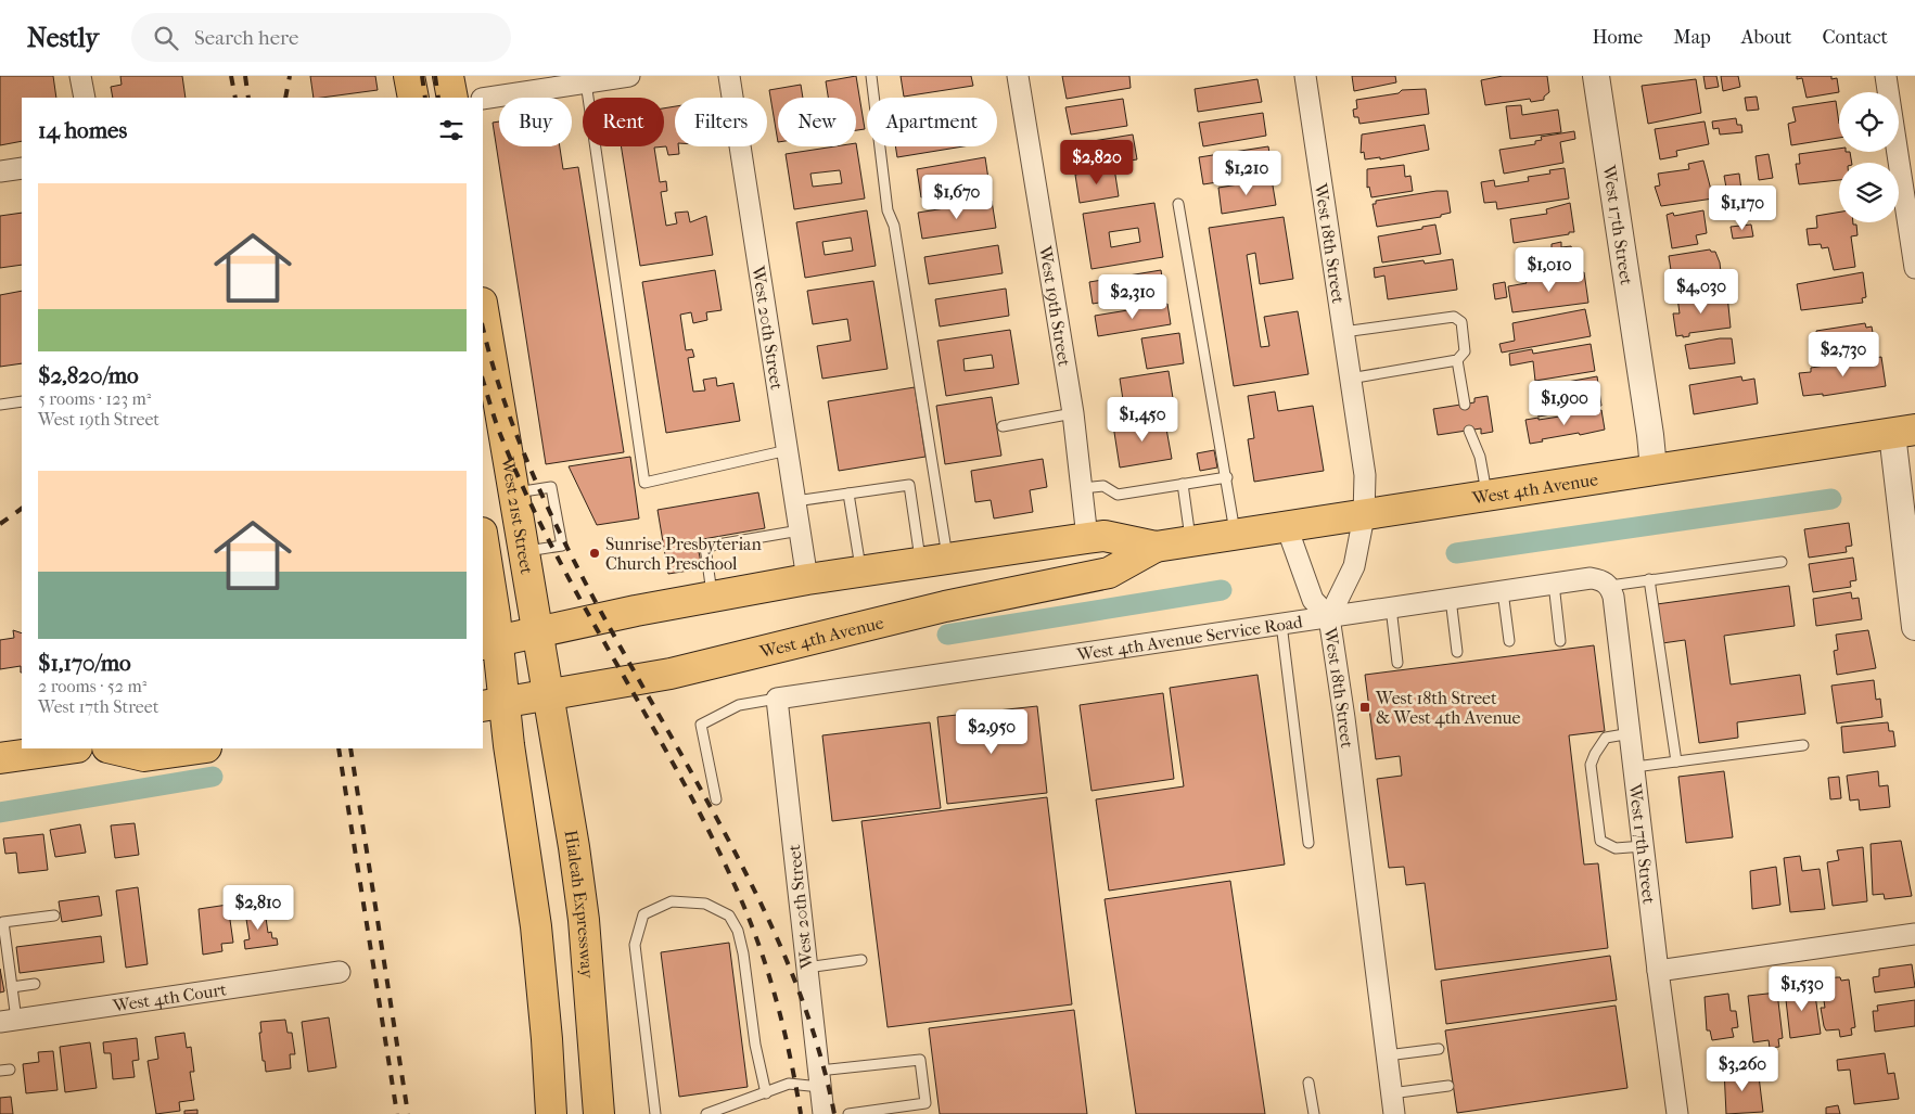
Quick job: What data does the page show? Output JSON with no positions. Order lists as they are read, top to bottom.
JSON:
{
  "streets": {
    "main road": ["West 4th Avenue", "West 21st Street", "Hialeah Expressway"],
    "street": [
      "West 17th Street",
      "West 18th Street",
      "West 19th Street",
      "West 20th Street",
      "West 4th Avenue Service Road",
      "West 4th Court"
    ]
  },
  "crossings": [
    ["West 17th Street", "West 4th Avenue"],
    ["West 17th Street", "West 4th Avenue Service Road"],
    ["West 18th Street", "West 4th Avenue"],
    ["West 18th Street", "West 4th Avenue Service Road"],
    ["West 19th Street", "West 4th Avenue"],
    ["West 20th Street", "West 4th Avenue"],
    ["West 20th Street", "West 4th Avenue Service Road"],
    ["West 4th Avenue", "West 21st Street"],
    ["West 4th Avenue", "Hialeah Expressway"],
    ["West 21st Street", "Hialeah Expressway"]
  ],
  "places": {
    "other": ["Sunrise Presbyterian Church Preschool"],
    "transit": ["West 18th Street & West 4th Avenue"]
  },
  "page": {
    "header": "Nestly",
    "search": "Search here",
    "nav": [
      "Home",
      "Map",
      "About",
      "Contact"
    ],
    "chip": [
      "Buy",
      "Rent",
      "Filters",
      "New",
      "Apartment"
    ],
    "heading": "14 homes",
    "price": [
      "$2,820",
      "$1,210",
      "$1,670",
      "$1,170",
      "$1,010",
      "$4,030",
      "$2,310",
      "$2,730",
      "$1,900",
      "$1,450",
      "$2,950",
      "$2,810",
      "$1,530",
      "$3,260"
    ],
    "list": [
      {
        "name": "$2,820/mo",
        "note": "5 rooms · 123 m² · West 19th Street"
      },
      {
        "name": "$1,170/mo",
        "note": "2 rooms · 52 m² · West 17th Street"
      }
    ]
  }
}
